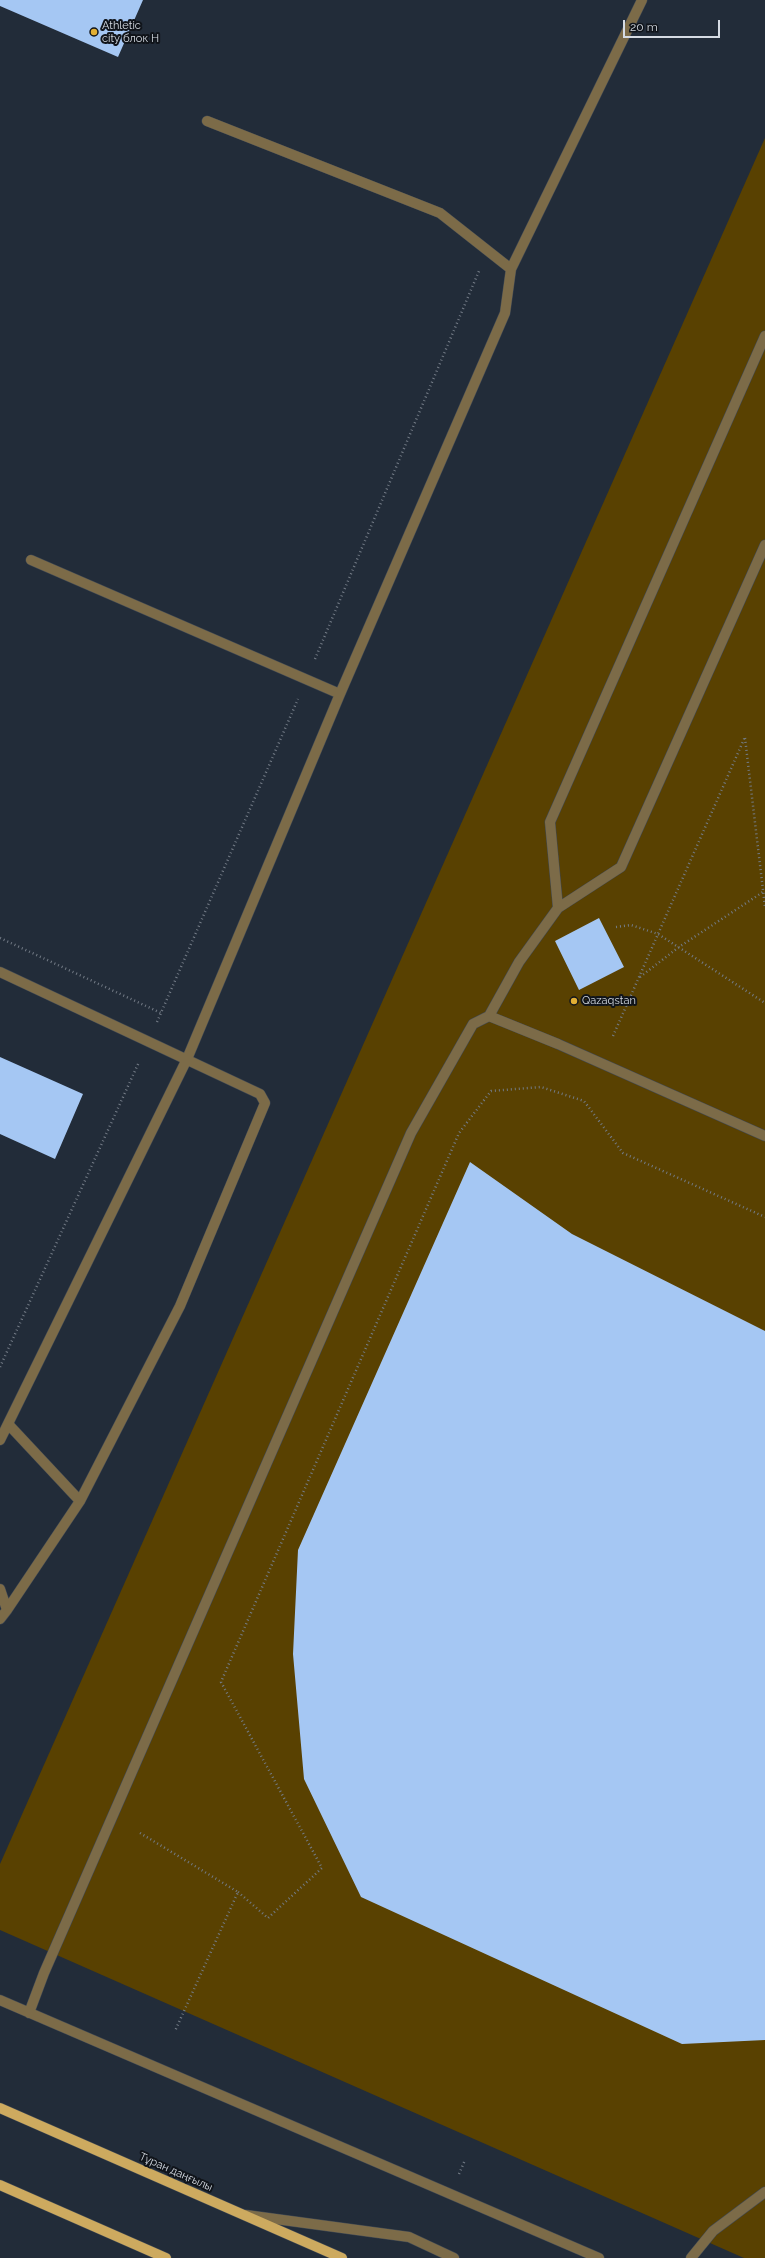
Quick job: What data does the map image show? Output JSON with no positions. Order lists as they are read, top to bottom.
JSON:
{
  "streets": {
    "main road": ["Тұран даңғылы"]
  },
  "places": ["Athletic city блок H", "Qazaqstan"],
  "scale_bar": "20 m"
}
